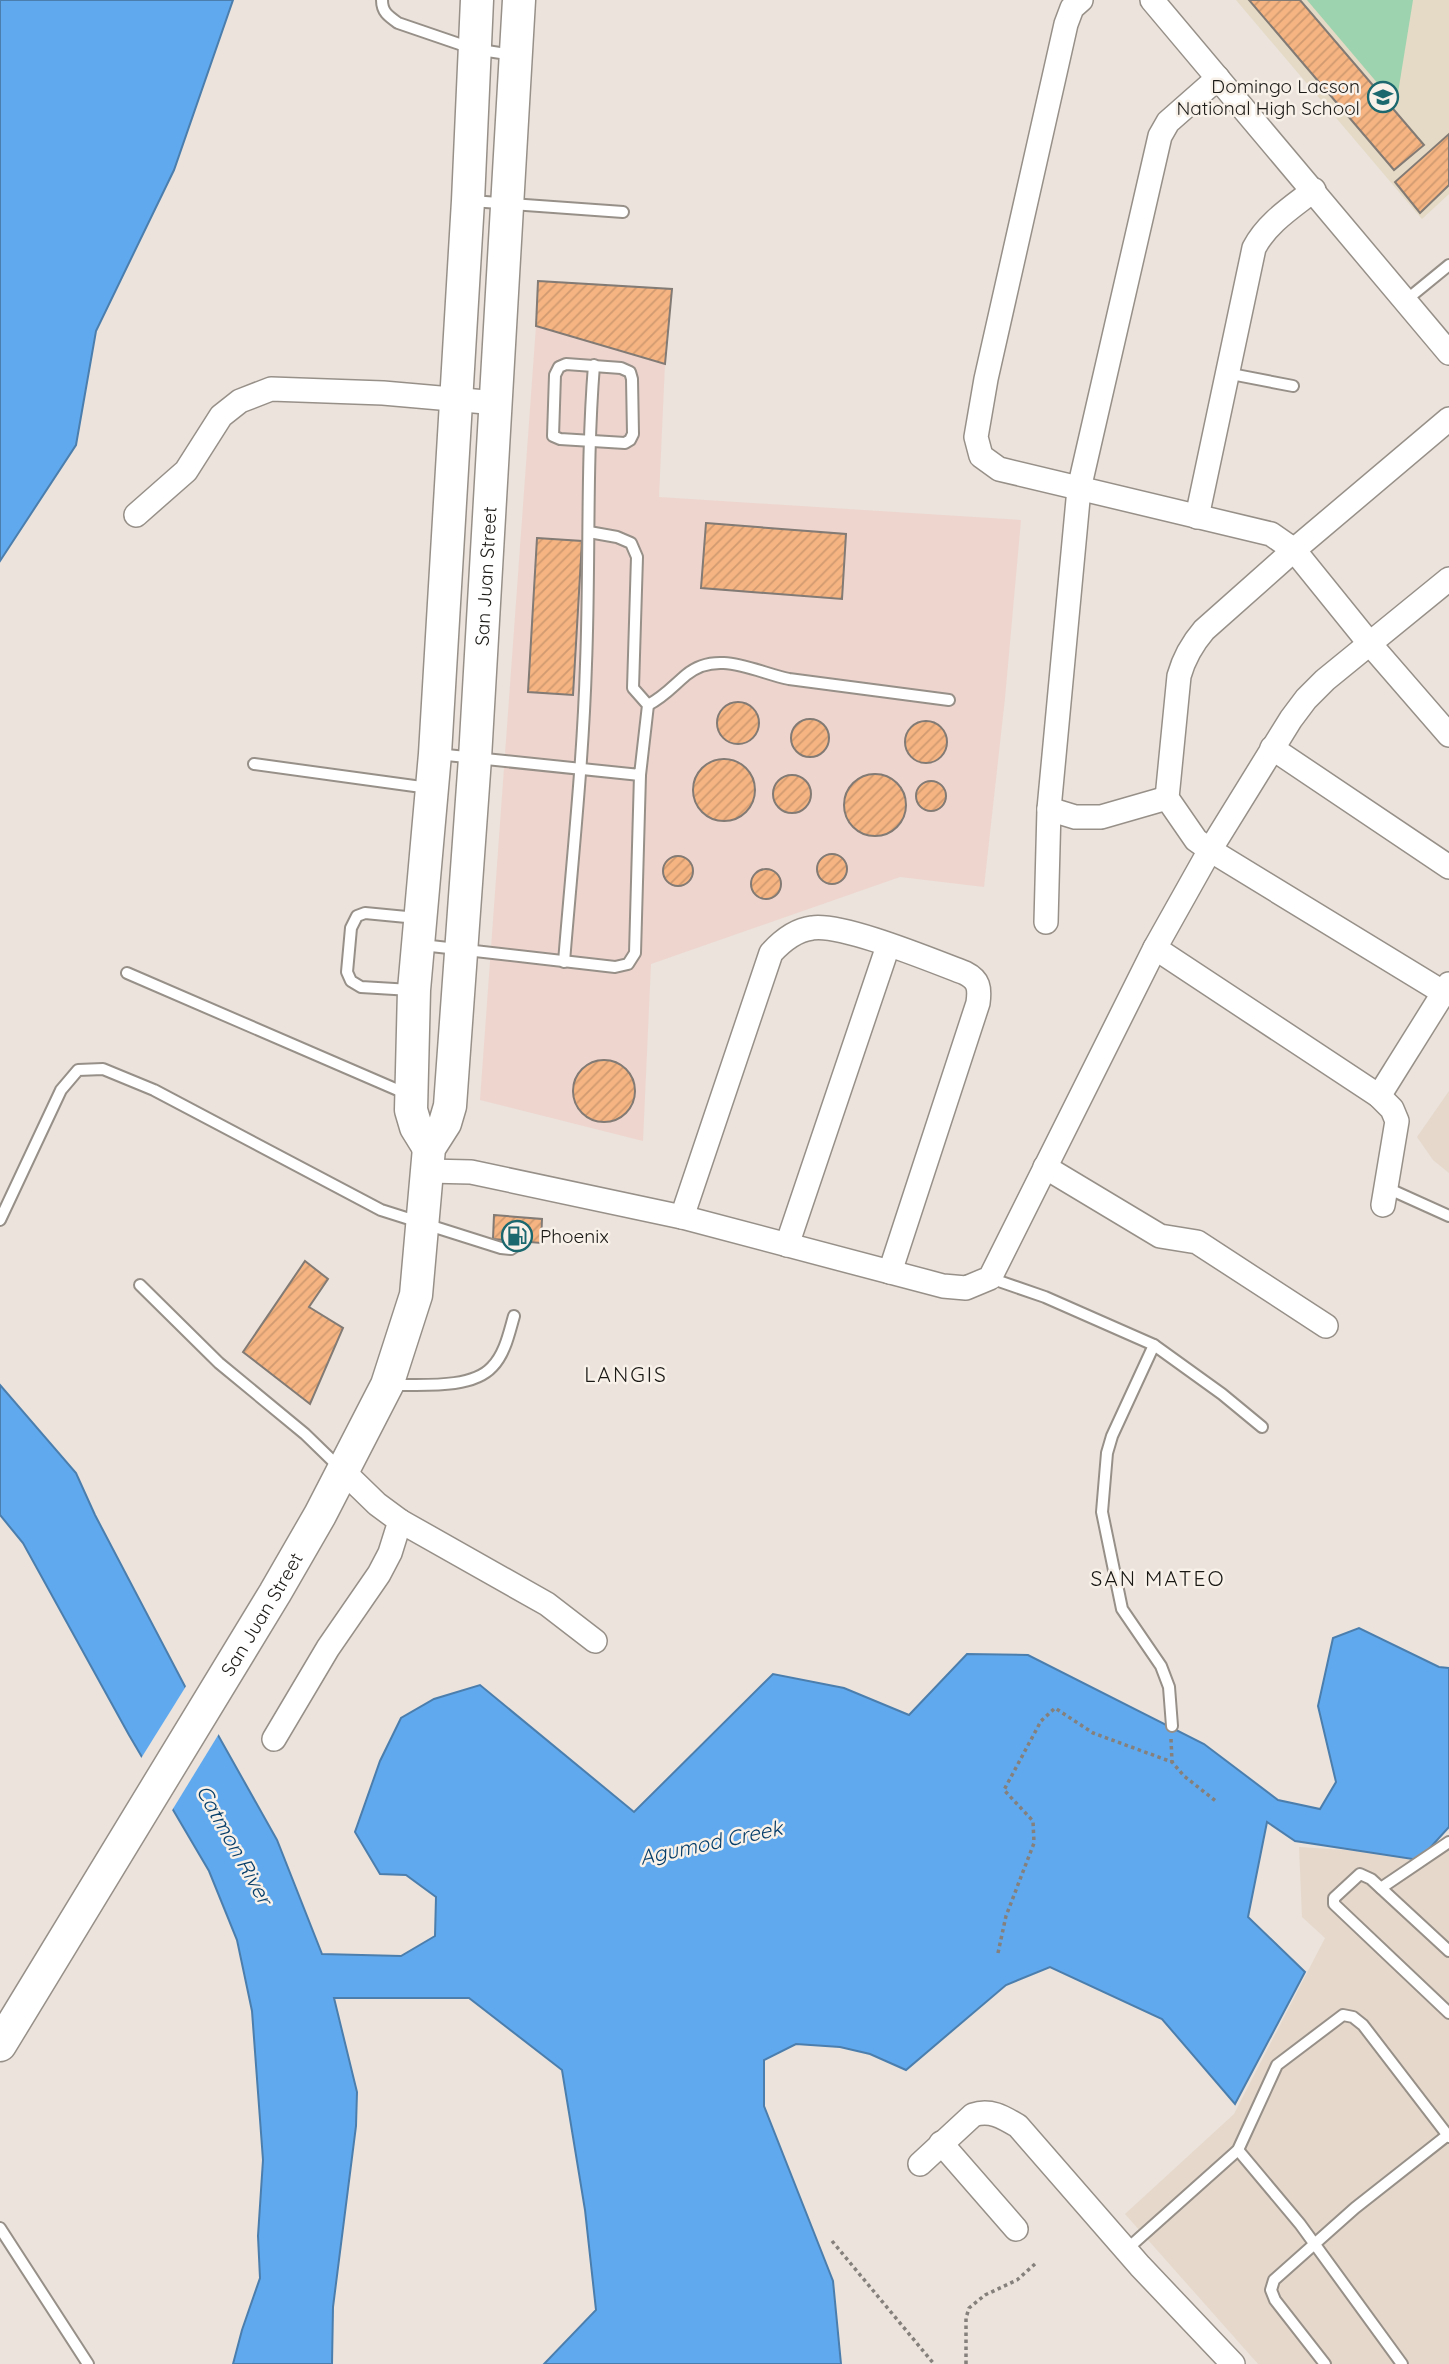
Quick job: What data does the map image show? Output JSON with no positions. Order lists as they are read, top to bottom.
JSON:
{
  "streets": {
    "main road": ["San Juan Street"]
  },
  "districts": ["LANGIS", "SAN MATEO"],
  "water": ["Agumod Creek", "Catmon River"],
  "places": {
    "school or university": ["Domingo Lacson National High School"],
    "fuel station": ["Phoenix"]
  }
}
